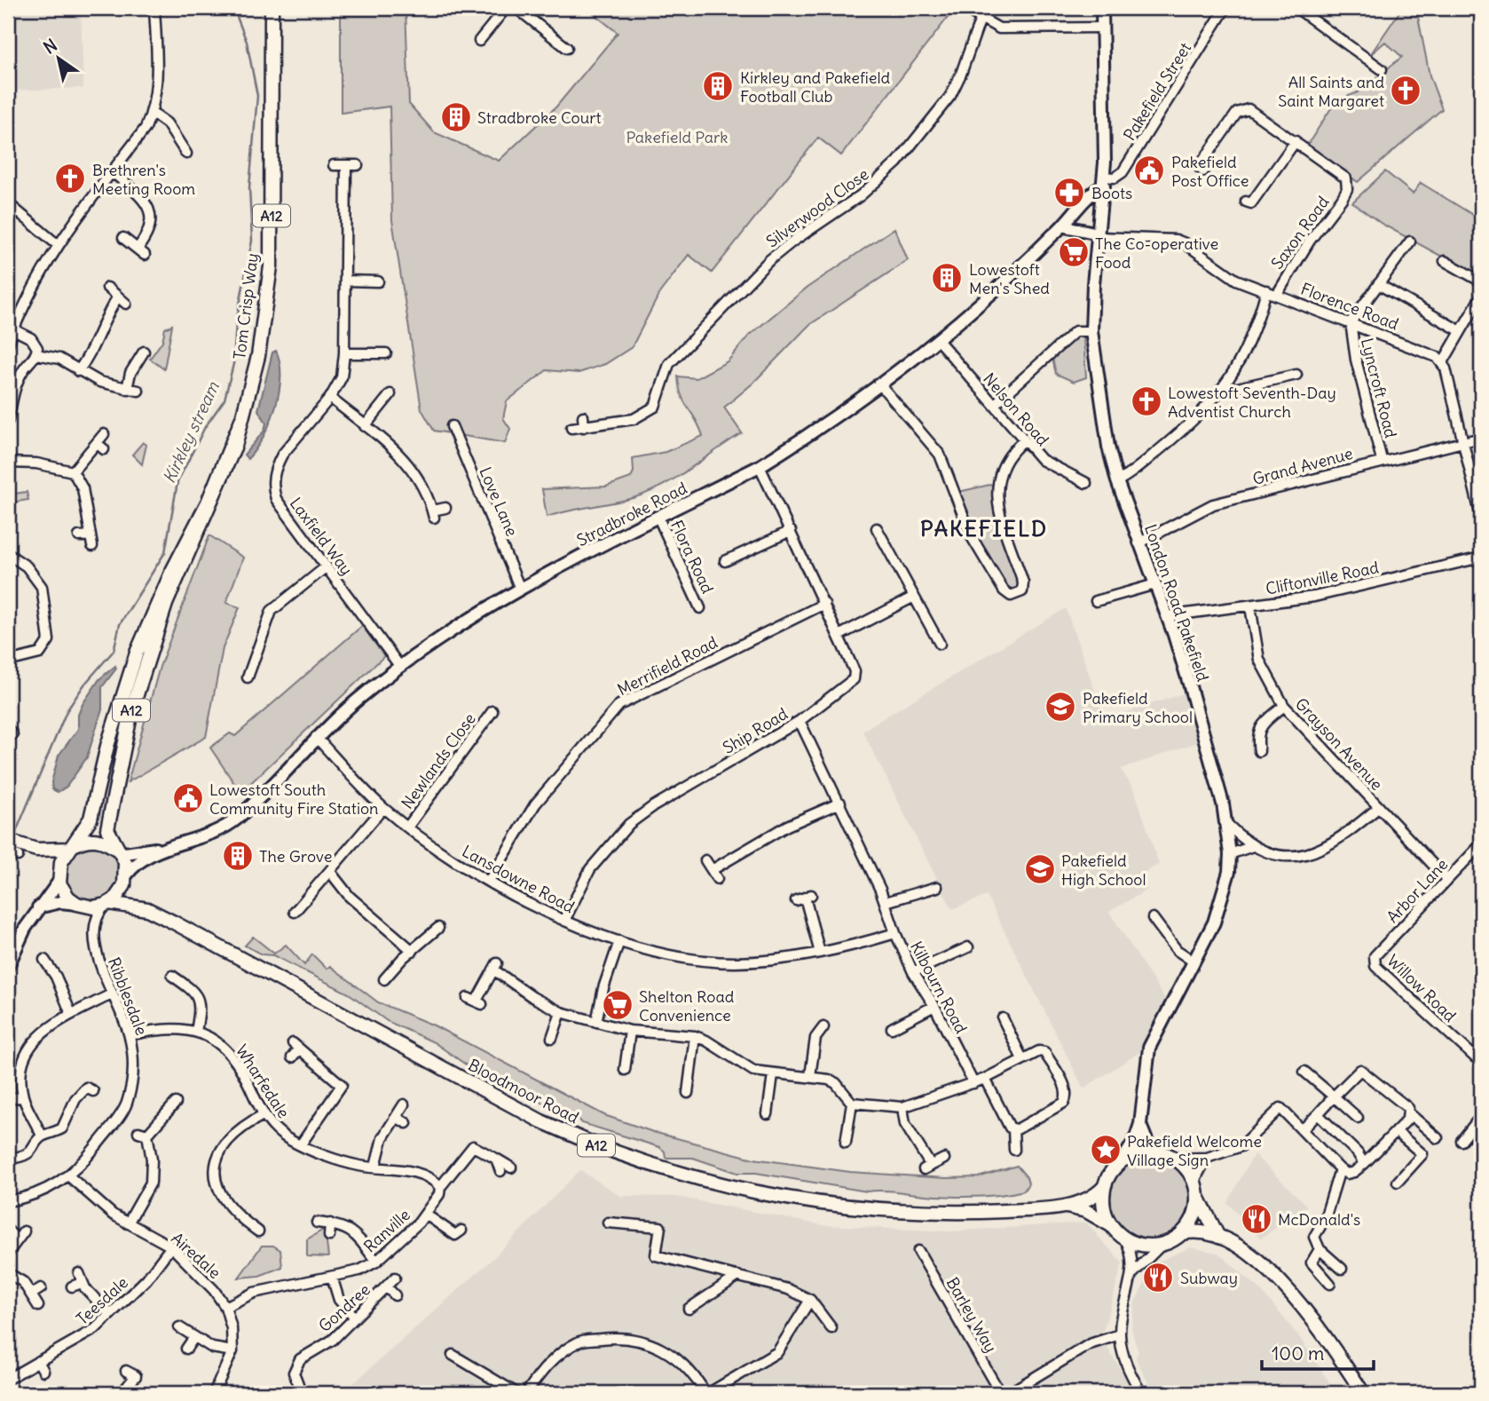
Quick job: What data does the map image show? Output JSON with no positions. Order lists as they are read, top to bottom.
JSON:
{
  "streets": {
    "highway": ["A12", "Tom Crisp Way", "Bloodmoor Road"],
    "main road": ["Stradbroke Road", "London Road Pakefield"],
    "street": [
      "Pakefield Street",
      "Silverwood Close",
      "Saxon Road",
      "Florence Road",
      "Lyncroft Road",
      "Nelson Road",
      "Grand Avenue",
      "Love Lane",
      "Laxfield Way",
      "Flora Road",
      "Cliftonville Road",
      "Merrifield Road",
      "Ship Road",
      "Grayson Avenue",
      "Newlands Close",
      "Lansdowne Road",
      "Arbor Lane",
      "Kilbourn Road",
      "Willow Road",
      "Ribblesdale",
      "Wharfedale",
      "Ranville",
      "Airedale",
      "Teesdale",
      "Gondree",
      "Barley Way"
    ]
  },
  "crossings": [
    ["Pakefield Street", "Stradbroke Road"],
    ["Pakefield Street", "London Road Pakefield"],
    ["A12", "Tom Crisp Way"],
    ["A12", "Stradbroke Road"],
    ["A12", "Bloodmoor Road"],
    ["Saxon Road", "Florence Road"],
    ["Florence Road", "Lyncroft Road"],
    ["Florence Road", "London Road Pakefield"],
    ["Lyncroft Road", "Grand Avenue"],
    ["Nelson Road", "Stradbroke Road"],
    ["Grand Avenue", "London Road Pakefield"],
    ["Love Lane", "Stradbroke Road"],
    ["Stradbroke Road", "Laxfield Way"],
    ["Stradbroke Road", "Flora Road"],
    ["Stradbroke Road", "London Road Pakefield"],
    ["Stradbroke Road", "Ship Road"],
    ["Stradbroke Road", "Lansdowne Road"],
    ["Cliftonville Road", "London Road Pakefield"],
    ["Cliftonville Road", "Grayson Avenue"],
    ["Merrifield Road", "Ship Road"],
    ["Merrifield Road", "Lansdowne Road"],
    ["Ship Road", "Lansdowne Road"],
    ["Ship Road", "Kilbourn Road"],
    ["Grayson Avenue", "Arbor Lane"],
    ["Newlands Close", "Lansdowne Road"],
    ["Lansdowne Road", "Kilbourn Road"],
    ["Arbor Lane", "Willow Road"],
    ["Ribblesdale", "Wharfedale"],
    ["Ribblesdale", "Airedale"],
    ["Wharfedale", "Ranville"],
    ["Ranville", "Airedale"],
    ["Airedale", "Teesdale"]
  ],
  "districts": ["PAKEFIELD"],
  "water": ["Kirkley stream"],
  "parks": ["Pakefield Park"],
  "places": {
    "building": [
      "Kirkley and Pakefield Football Club",
      "Stradbroke Court",
      "Lowestoft Men's Shed",
      "The Grove"
    ],
    "church": ["All Saints and Saint Margaret", "Brethren's Meeting Room", "Lowestoft Seventh-Day Adventist Church"],
    "public building": ["Pakefield Post Office", "Lowestoft South Community Fire Station"],
    "pharmacy": ["Boots"],
    "supermarket": ["The Co-operative Food", "Shelton Road Convenience"],
    "school or university": ["Pakefield Primary School", "Pakefield High School"],
    "place": ["Pakefield Welcome Village Sign"],
    "restaurant": ["McDonald's", "Subway"]
  },
  "scale_bar": "100 m",
  "north": "top left"
}
